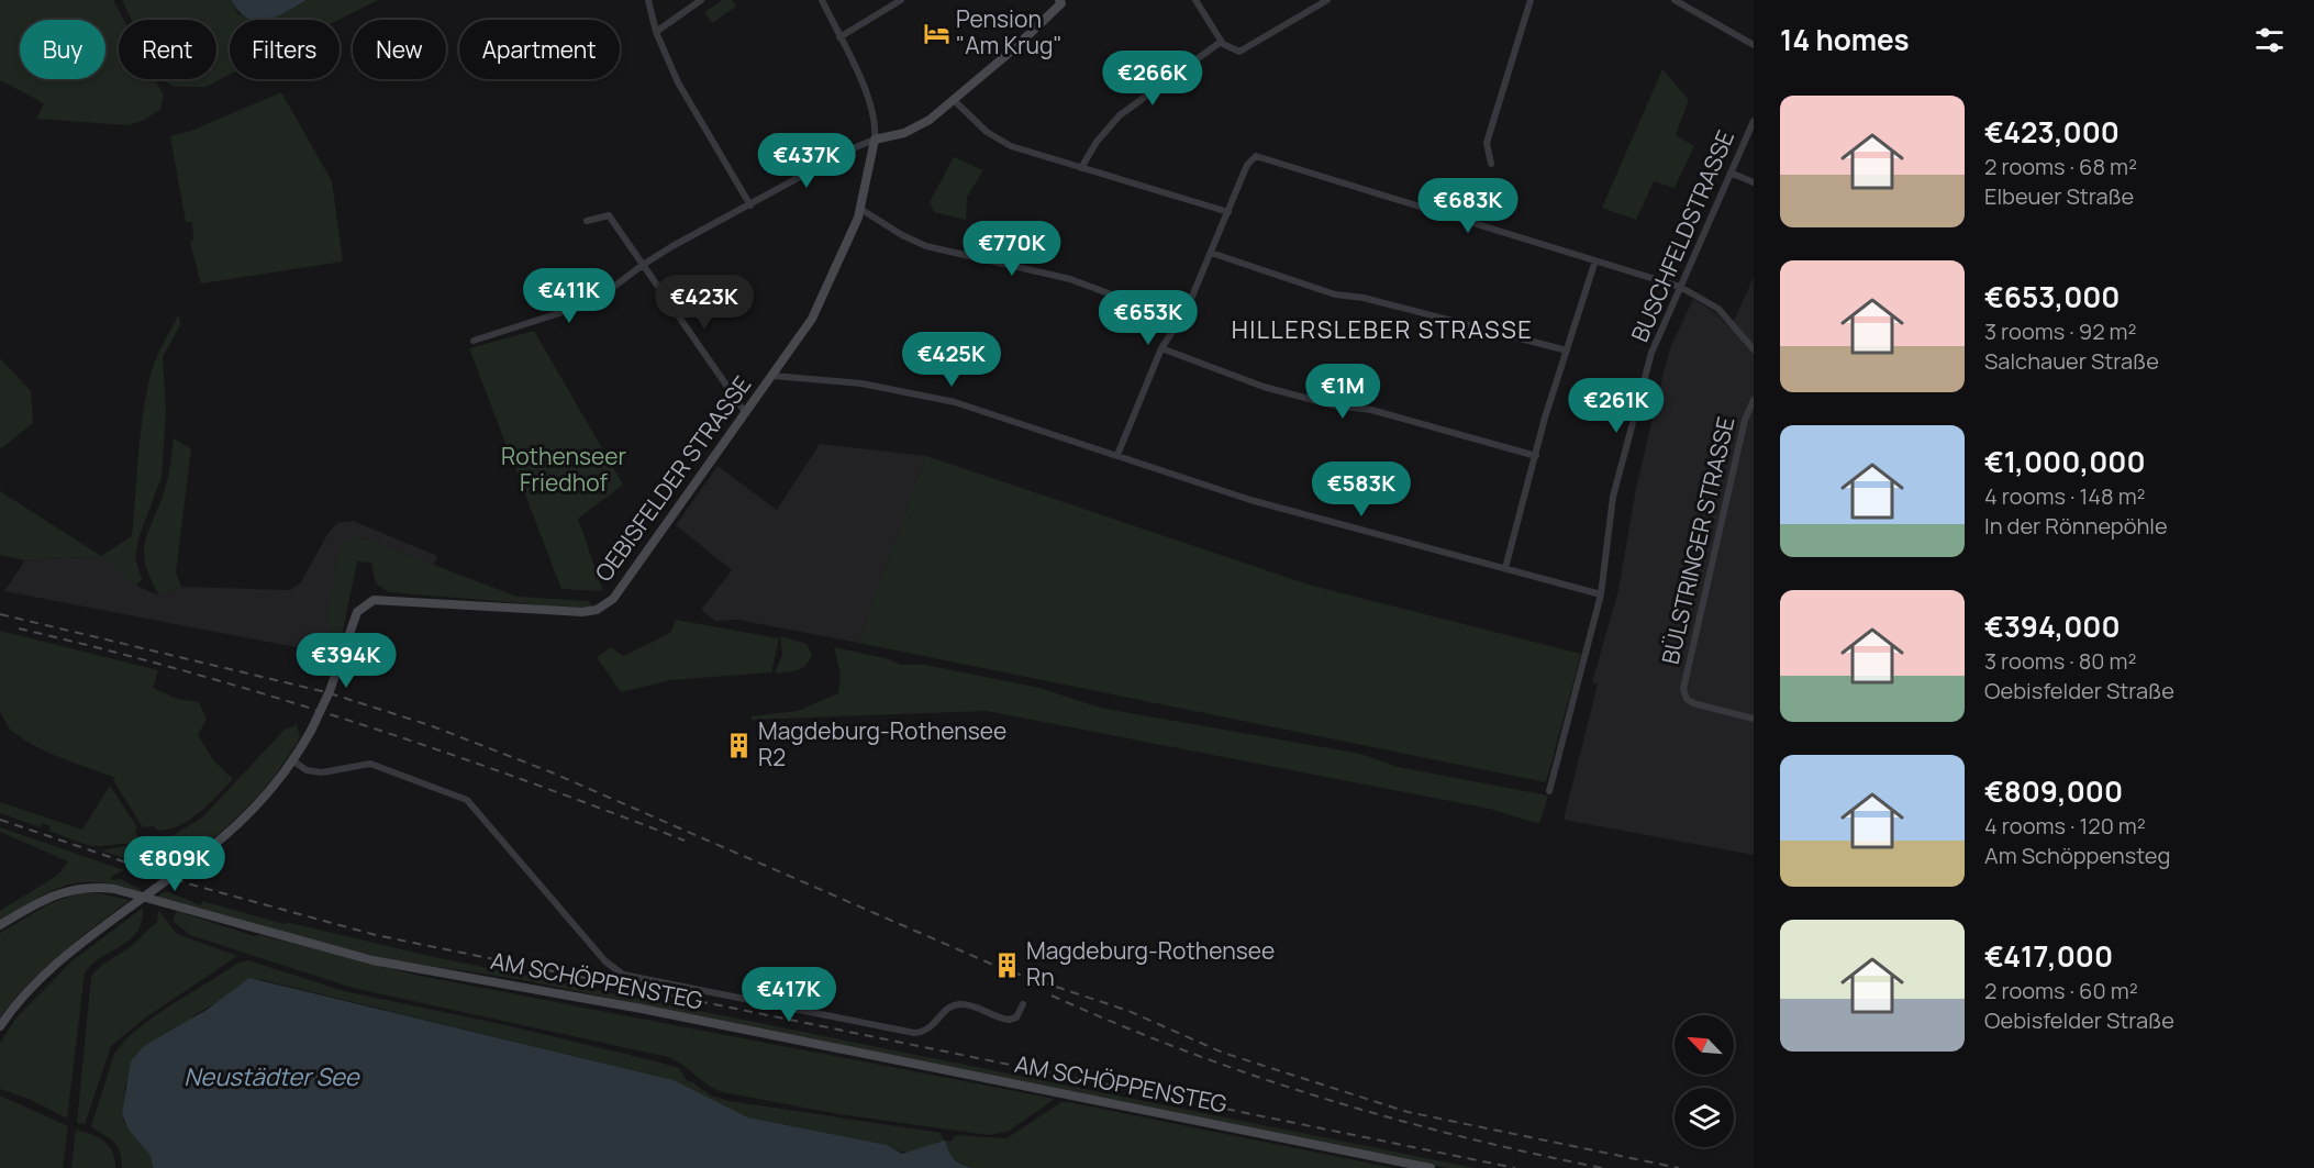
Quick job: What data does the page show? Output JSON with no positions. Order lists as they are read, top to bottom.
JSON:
{
  "streets": {
    "street": [
      "BUSCHFELDSTRASSE",
      "OEBISFELDER STRASSE",
      "BÜLSTRINGER STRASSE",
      "AM SCHÖPPENSTEG"
    ]
  },
  "districts": ["HILLERSLEBER STRASSE"],
  "water": ["Neustädter See"],
  "parks": ["Rothenseer Friedhof"],
  "places": {
    "hotel": ["Pension \"Am Krug\""],
    "building": ["Magdeburg-Rothensee R2", "Magdeburg-Rothensee Rn"]
  },
  "north": "top left",
  "page": {
    "heading": "14 homes",
    "chip": [
      "Buy",
      "Rent",
      "Filters",
      "New",
      "Apartment"
    ],
    "price": [
      "€266K",
      "€437K",
      "€683K",
      "€770K",
      "€411K",
      "€423K",
      "€653K",
      "€425K",
      "€1M",
      "€261K",
      "€583K",
      "€394K",
      "€809K",
      "€417K"
    ],
    "list": [
      {
        "name": "€423,000",
        "note": "2 rooms · 68 m² · Elbeuer Straße"
      },
      {
        "name": "€653,000",
        "note": "3 rooms · 92 m² · Salchauer Straße"
      },
      {
        "name": "€1,000,000",
        "note": "4 rooms · 148 m² · In der Rönnepöhle"
      },
      {
        "name": "€394,000",
        "note": "3 rooms · 80 m² · Oebisfelder Straße"
      },
      {
        "name": "€809,000",
        "note": "4 rooms · 120 m² · Am Schöppensteg"
      },
      {
        "name": "€417,000",
        "note": "2 rooms · 60 m² · Oebisfelder Straße"
      }
    ]
  }
}
